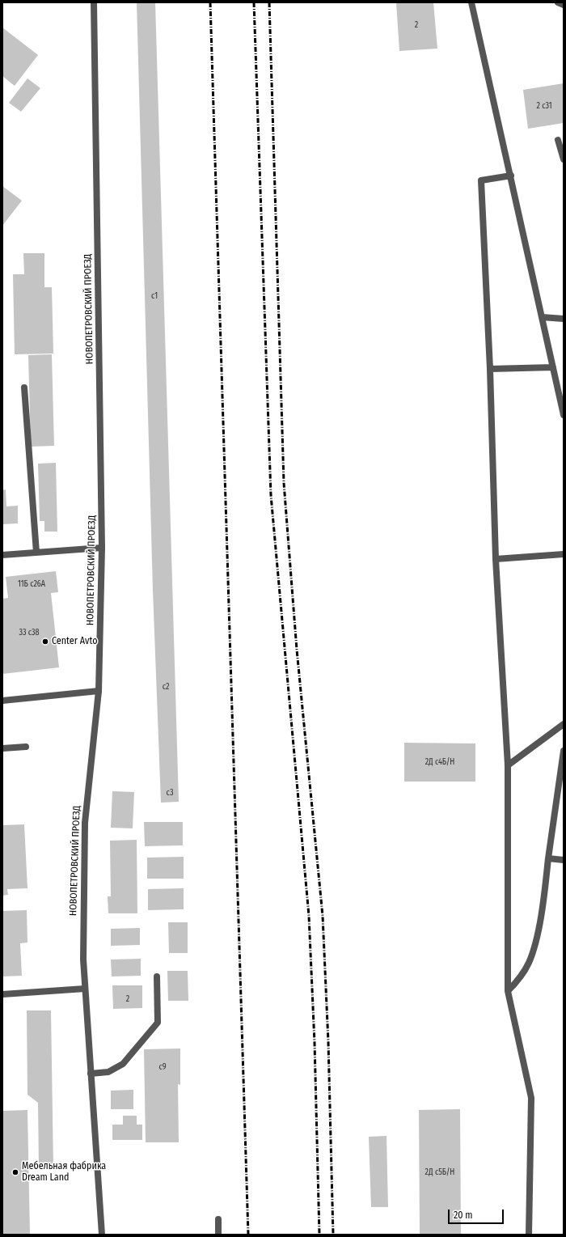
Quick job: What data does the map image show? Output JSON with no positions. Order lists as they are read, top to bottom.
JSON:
{
  "streets": {
    "street": ["НОВОПЕТРОВСКИЙ ПРОЕЗД"]
  },
  "places": ["Center Avto", "Мебельная фабрика Dream Land"],
  "house_numbers": [
    "2",
    "2 с31",
    "с1",
    "11Б с26А",
    "33 с38",
    "с2",
    "2Д с4Б/Н",
    "с3",
    "2",
    "с9",
    "2Д с5Б/Н"
  ],
  "scale_bar": "20 m"
}
